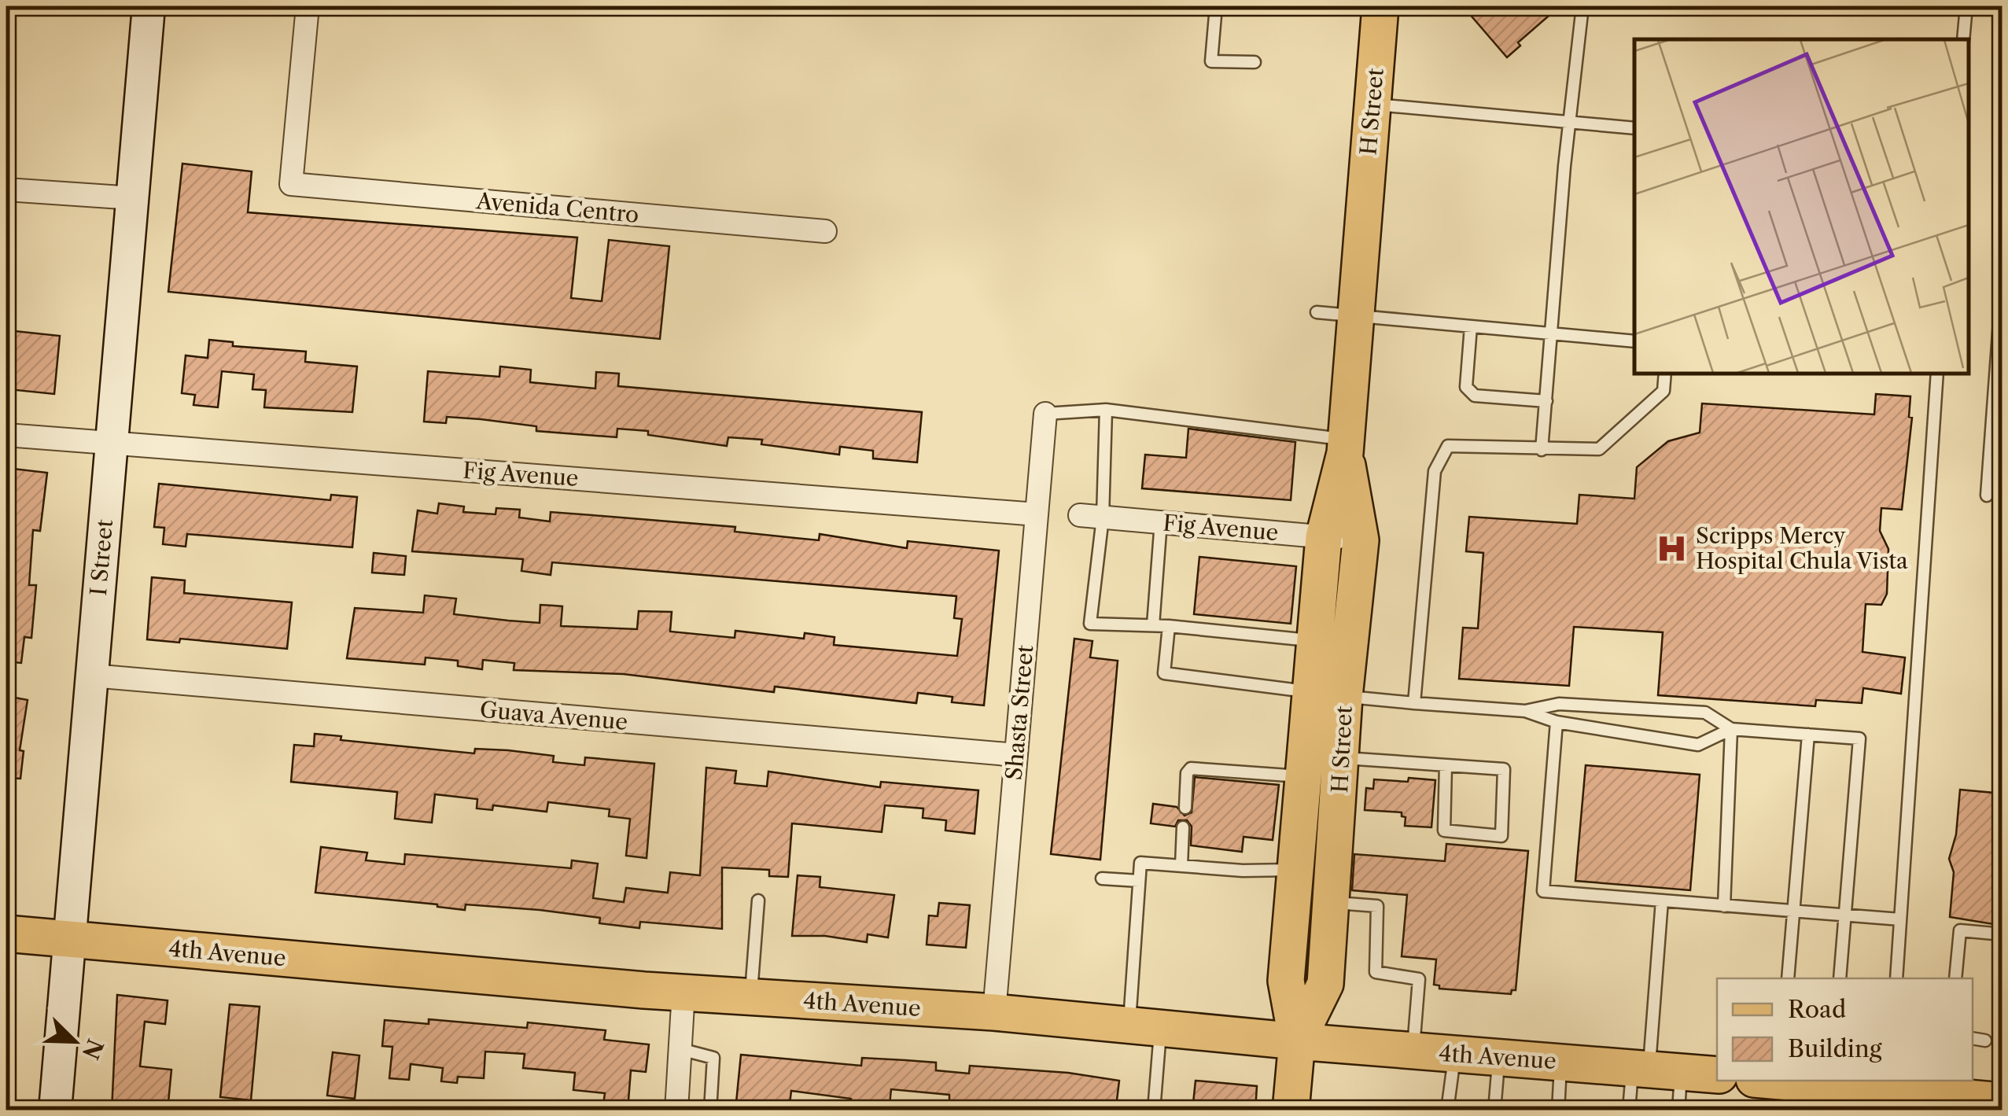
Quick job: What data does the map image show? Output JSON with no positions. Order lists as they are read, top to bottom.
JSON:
{
  "streets": {
    "main road": ["H Street", "4th Avenue"],
    "street": [
      "Avenida Centro",
      "Fig Avenue",
      "I Street",
      "Shasta Street",
      "Guava Avenue"
    ]
  },
  "crossings": [
    ["H Street", "Fig Avenue"],
    ["H Street", "4th Avenue"],
    ["Fig Avenue", "I Street"],
    ["Fig Avenue", "Shasta Street"],
    ["I Street", "Guava Avenue"],
    ["I Street", "4th Avenue"],
    ["Shasta Street", "Guava Avenue"],
    ["Shasta Street", "4th Avenue"]
  ],
  "places": {
    "hospital": ["Scripps Mercy Hospital Chula Vista"]
  },
  "legend": ["Road", "Building"],
  "north": "bottom right"
}
